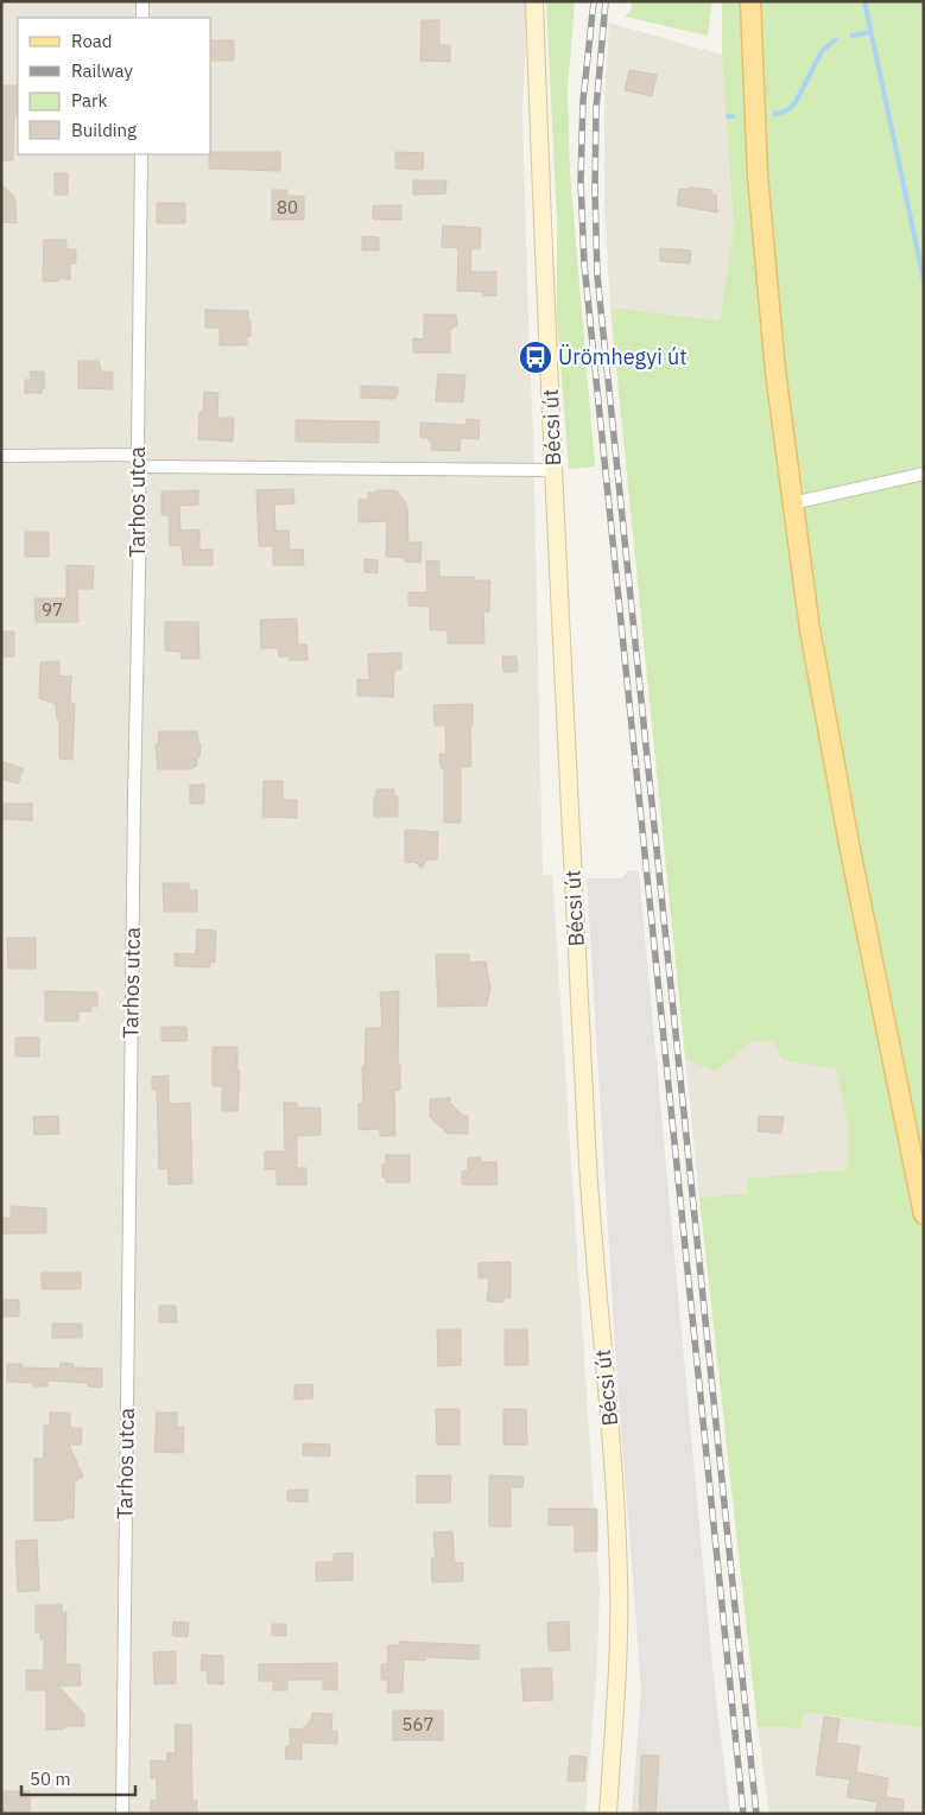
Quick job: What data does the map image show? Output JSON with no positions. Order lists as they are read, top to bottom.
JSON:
{
  "streets": {
    "street": ["Bécsi út", "Tarhos utca"]
  },
  "places": {
    "bus stop": ["Ürömhegyi út"]
  },
  "house_numbers": ["80", "97", "567"],
  "legend": [
    "Road",
    "Railway",
    "Park",
    "Building"
  ],
  "scale_bar": "50 m"
}
